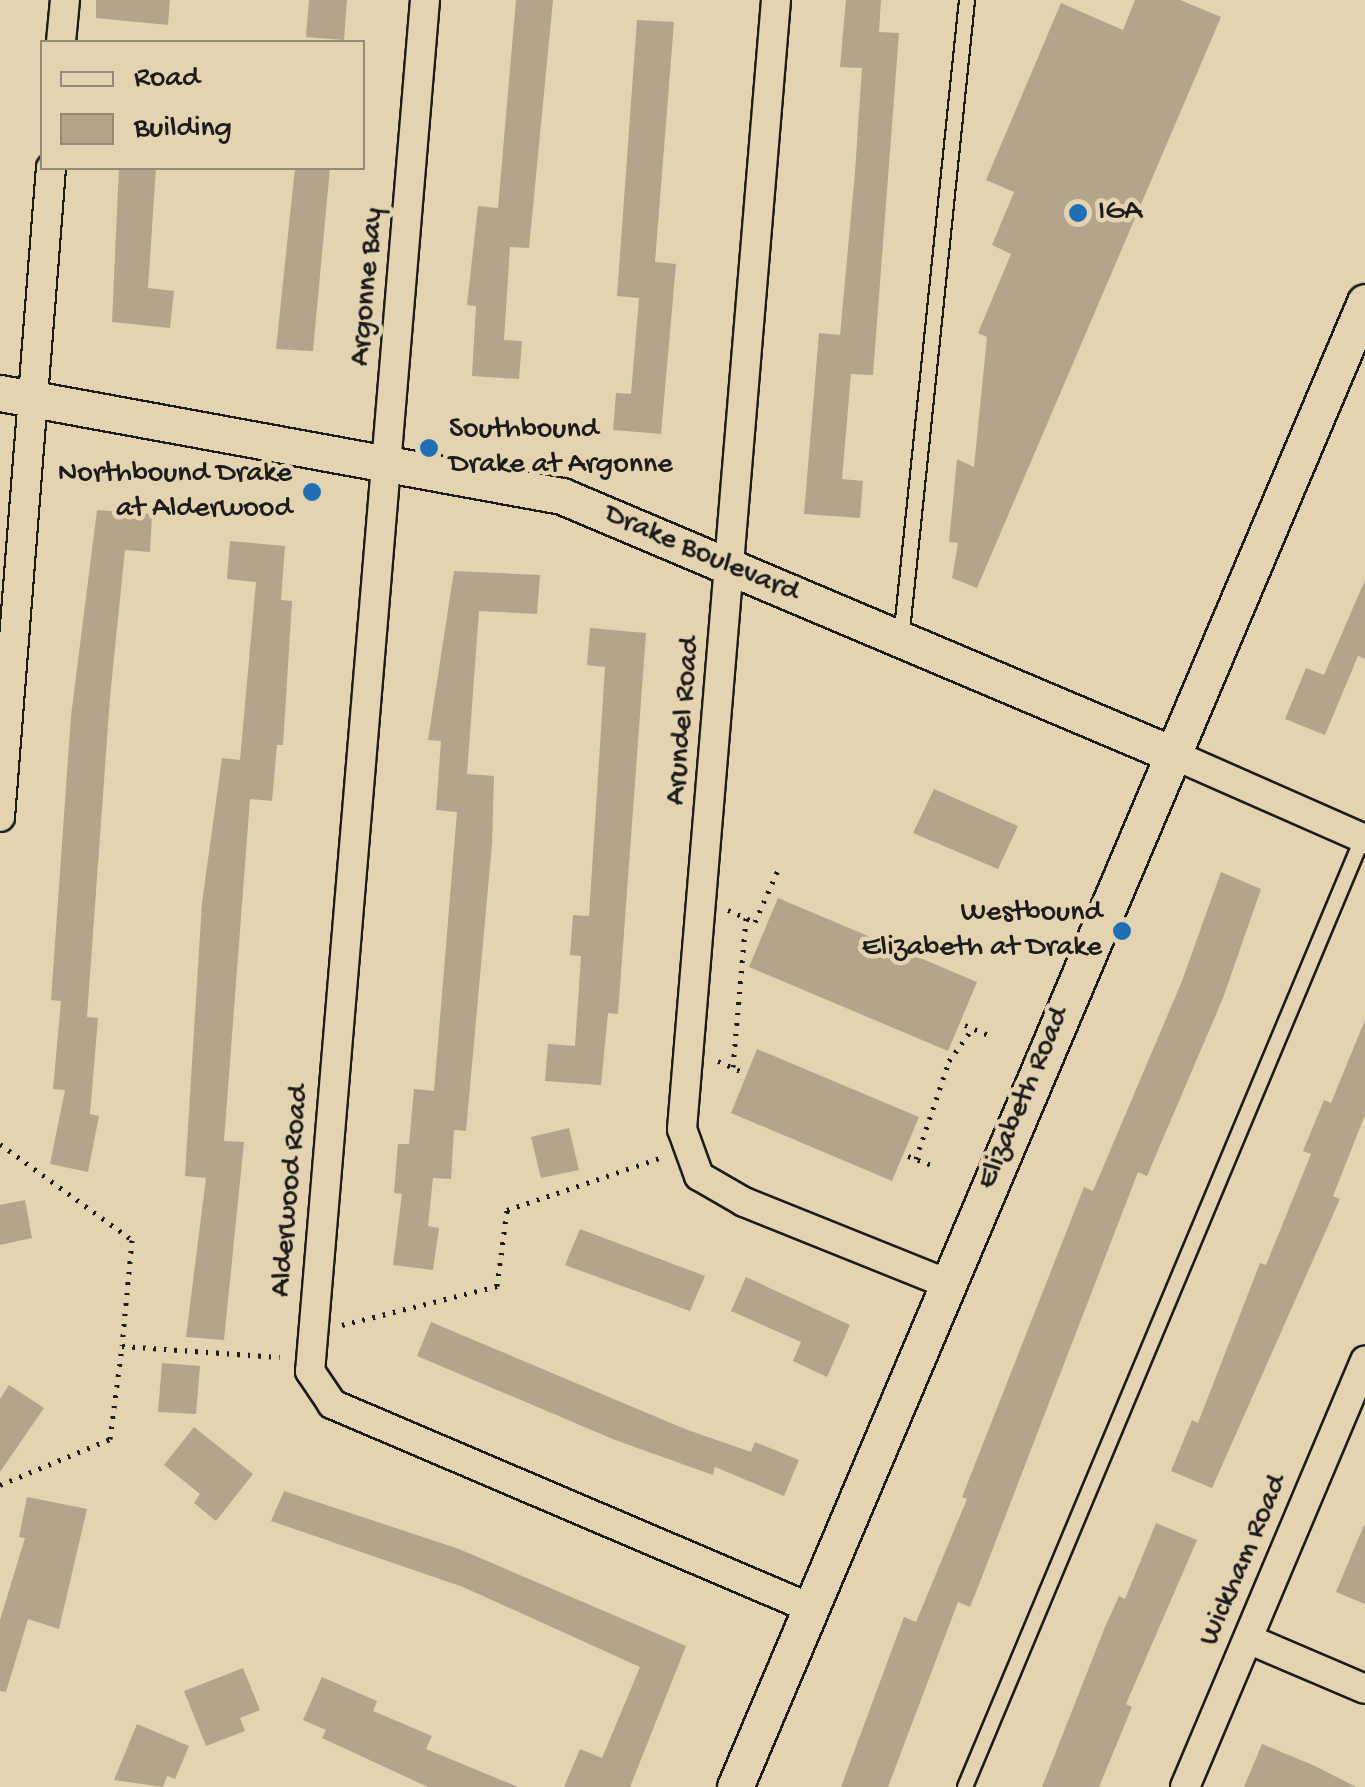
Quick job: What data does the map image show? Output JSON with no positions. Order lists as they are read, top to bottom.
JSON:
{
  "streets": {
    "street": [
      "Argonne Bay",
      "Drake Boulevard",
      "Arundel Road",
      "Elizabeth Road",
      "Alderwood Road",
      "Wickham Road"
    ]
  },
  "crossings": [
    ["Argonne Bay", "Drake Boulevard"],
    ["Argonne Bay", "Alderwood Road"],
    ["Drake Boulevard", "Arundel Road"],
    ["Drake Boulevard", "Elizabeth Road"],
    ["Drake Boulevard", "Alderwood Road"],
    ["Elizabeth Road", "Alderwood Road"]
  ],
  "places": [
    "IGA",
    "Southbound Drake at Argonne",
    "Northbound Drake at Alderwood",
    "Westbound Elizabeth at Drake"
  ],
  "legend": ["Road", "Building"]
}
